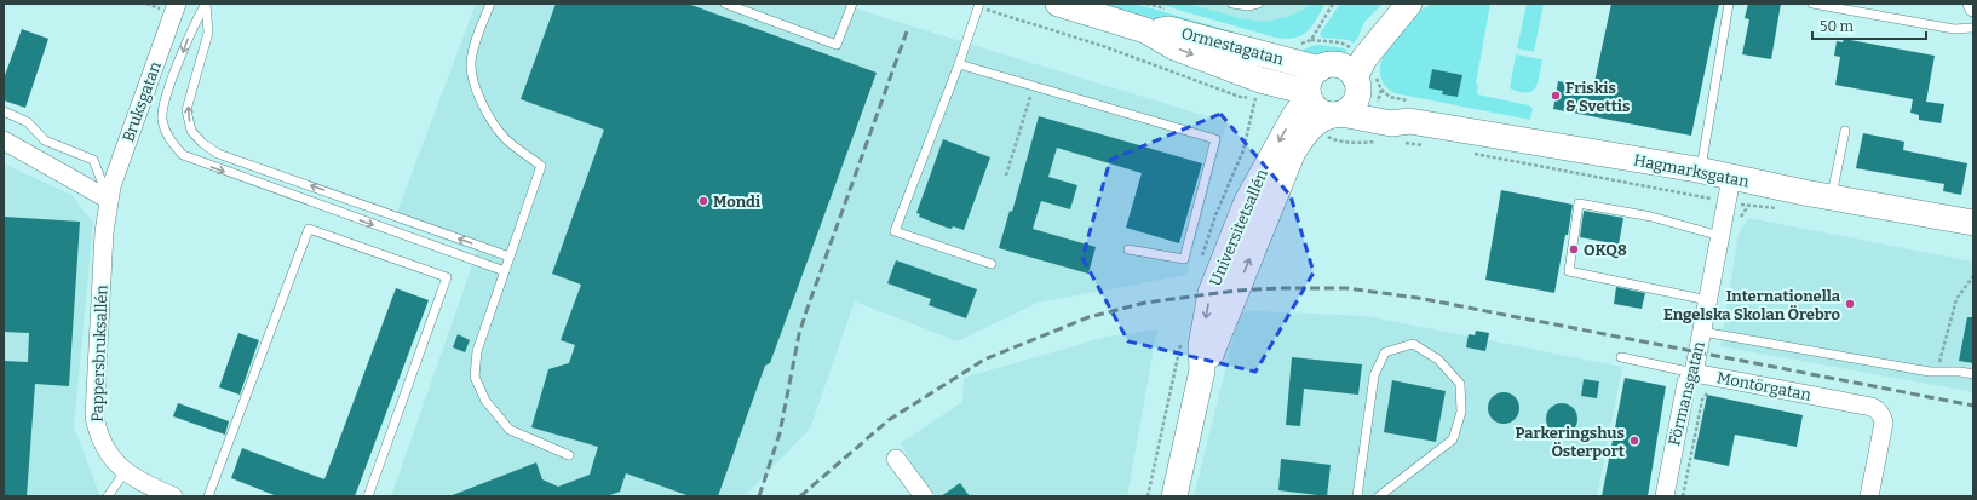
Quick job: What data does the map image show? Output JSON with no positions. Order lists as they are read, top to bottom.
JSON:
{
  "streets": {
    "street": [
      "Ormestagatan",
      "Bruksgatan",
      "Hagmarksgatan",
      "Universitetsallén",
      "Pappersbruksallén",
      "Montörgatan",
      "Förmansgatan"
    ]
  },
  "crossings": [
    ["Ormestagatan", "Hagmarksgatan"],
    ["Ormestagatan", "Universitetsallén"],
    ["Bruksgatan", "Pappersbruksallén"],
    ["Hagmarksgatan", "Universitetsallén"],
    ["Hagmarksgatan", "Förmansgatan"],
    ["Montörgatan", "Förmansgatan"]
  ],
  "places": [
    "Friskis & Svettis",
    "Mondi",
    "OKQ8",
    "Internationella Engelska Skolan Örebro",
    "Parkeringshus Österport"
  ],
  "scale_bar": "50 m"
}
